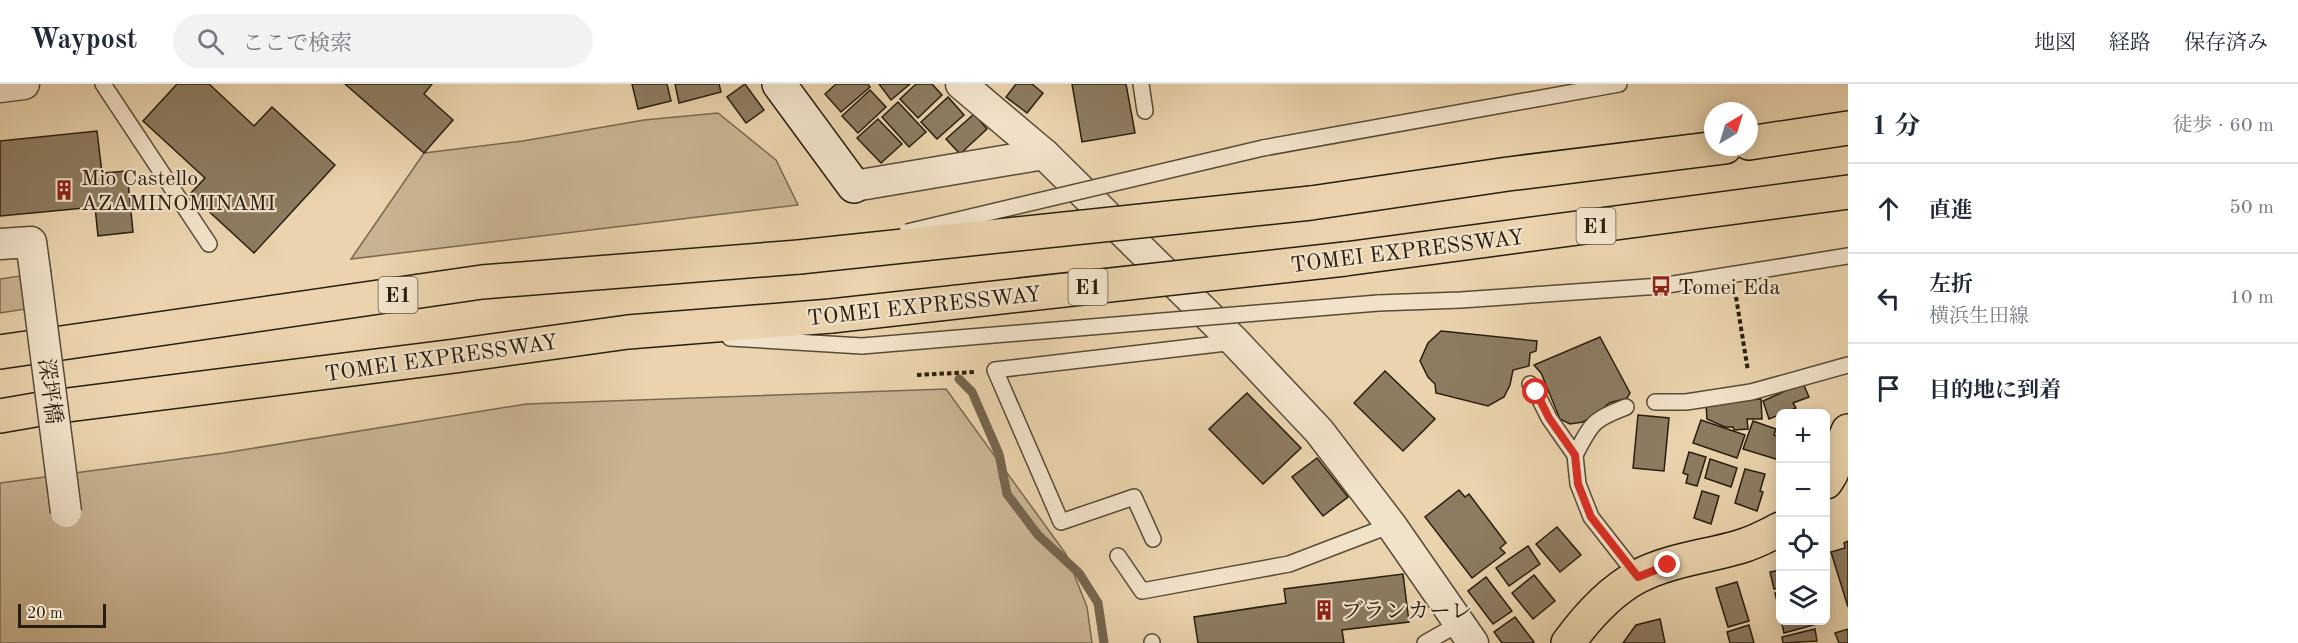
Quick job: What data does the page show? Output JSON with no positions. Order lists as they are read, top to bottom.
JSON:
{
  "streets": {
    "main road": ["E1", "TOMEI EXPRESSWAY"],
    "street": ["深坪橋"]
  },
  "places": {
    "building": ["Mio Castello AZAMINOMINAMI", "ブランカーレ"],
    "bus stop": ["Tomei Eda"]
  },
  "scale_bar": "20 m",
  "north": "top right",
  "page": {
    "header": "Waypost",
    "search": "ここで検索",
    "nav": ["地図", "経路", "保存済み"],
    "heading": ["1 分", "徒歩 · 60 m"],
    "list": [
      ["直進", "50 m"],
      ["左折", "横浜生田線", "10 m"],
      "目的地に到着"
    ],
    "map_buttons": ["+", "−"],
    "scale": "20 m"
  }
}
